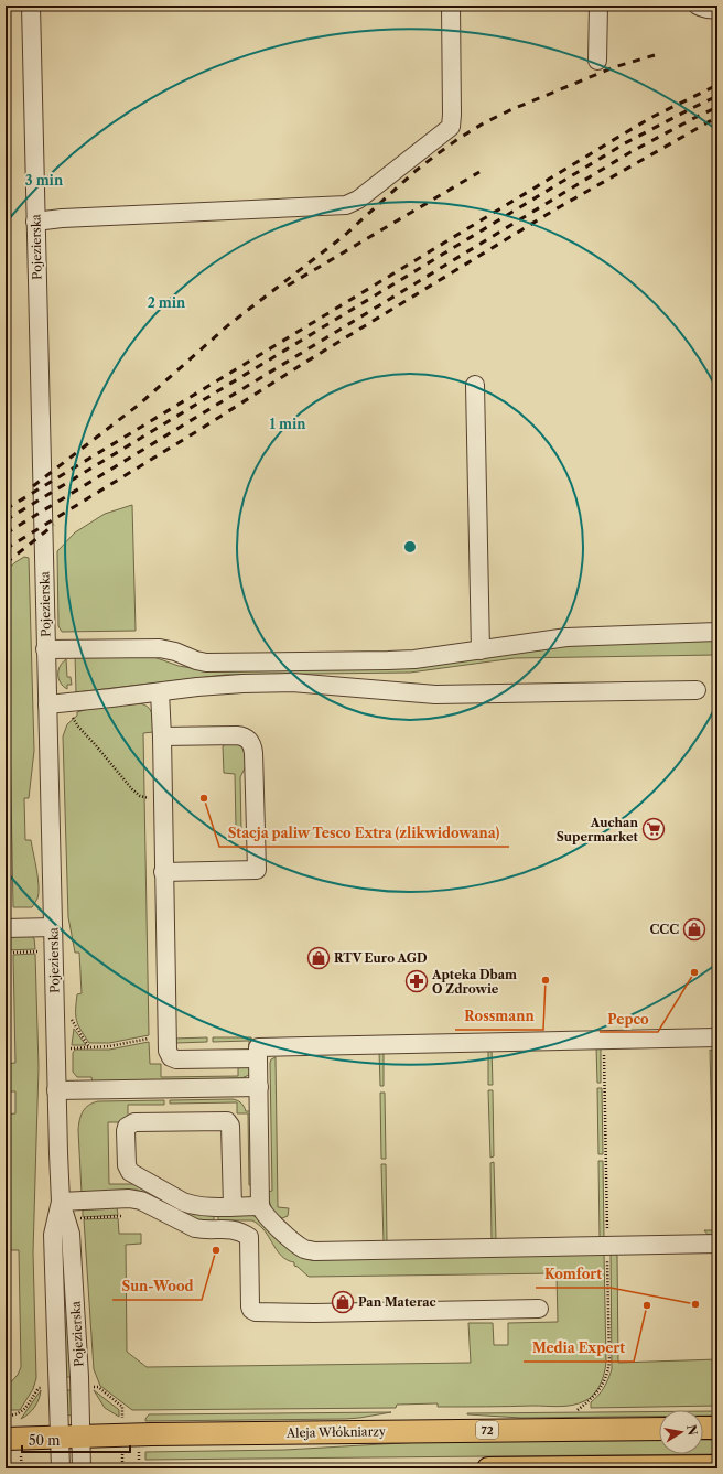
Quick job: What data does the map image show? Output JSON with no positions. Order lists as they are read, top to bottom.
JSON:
{
  "streets": {
    "main road": ["72", "Aleja Włókniarzy"],
    "street": ["Pojezierska"]
  },
  "crossings": [
    ["Pojezierska", "Aleja Włókniarzy"]
  ],
  "places": {
    "other": [
      "Stacja paliw Tesco Extra (zlikwidowana)",
      "Pepco",
      "Rossmann",
      "Sun-Wood",
      "Komfort",
      "Media Expert"
    ],
    "supermarket": ["Auchan Supermarket"],
    "shop": ["CCC", "RTV Euro AGD", "Pan Materac"],
    "pharmacy": ["Apteka Dbam O Zdrowie"]
  },
  "scale_bar": "50 m",
  "north": "right",
  "rings": ["3 min", "2 min", "1 min"]
}
